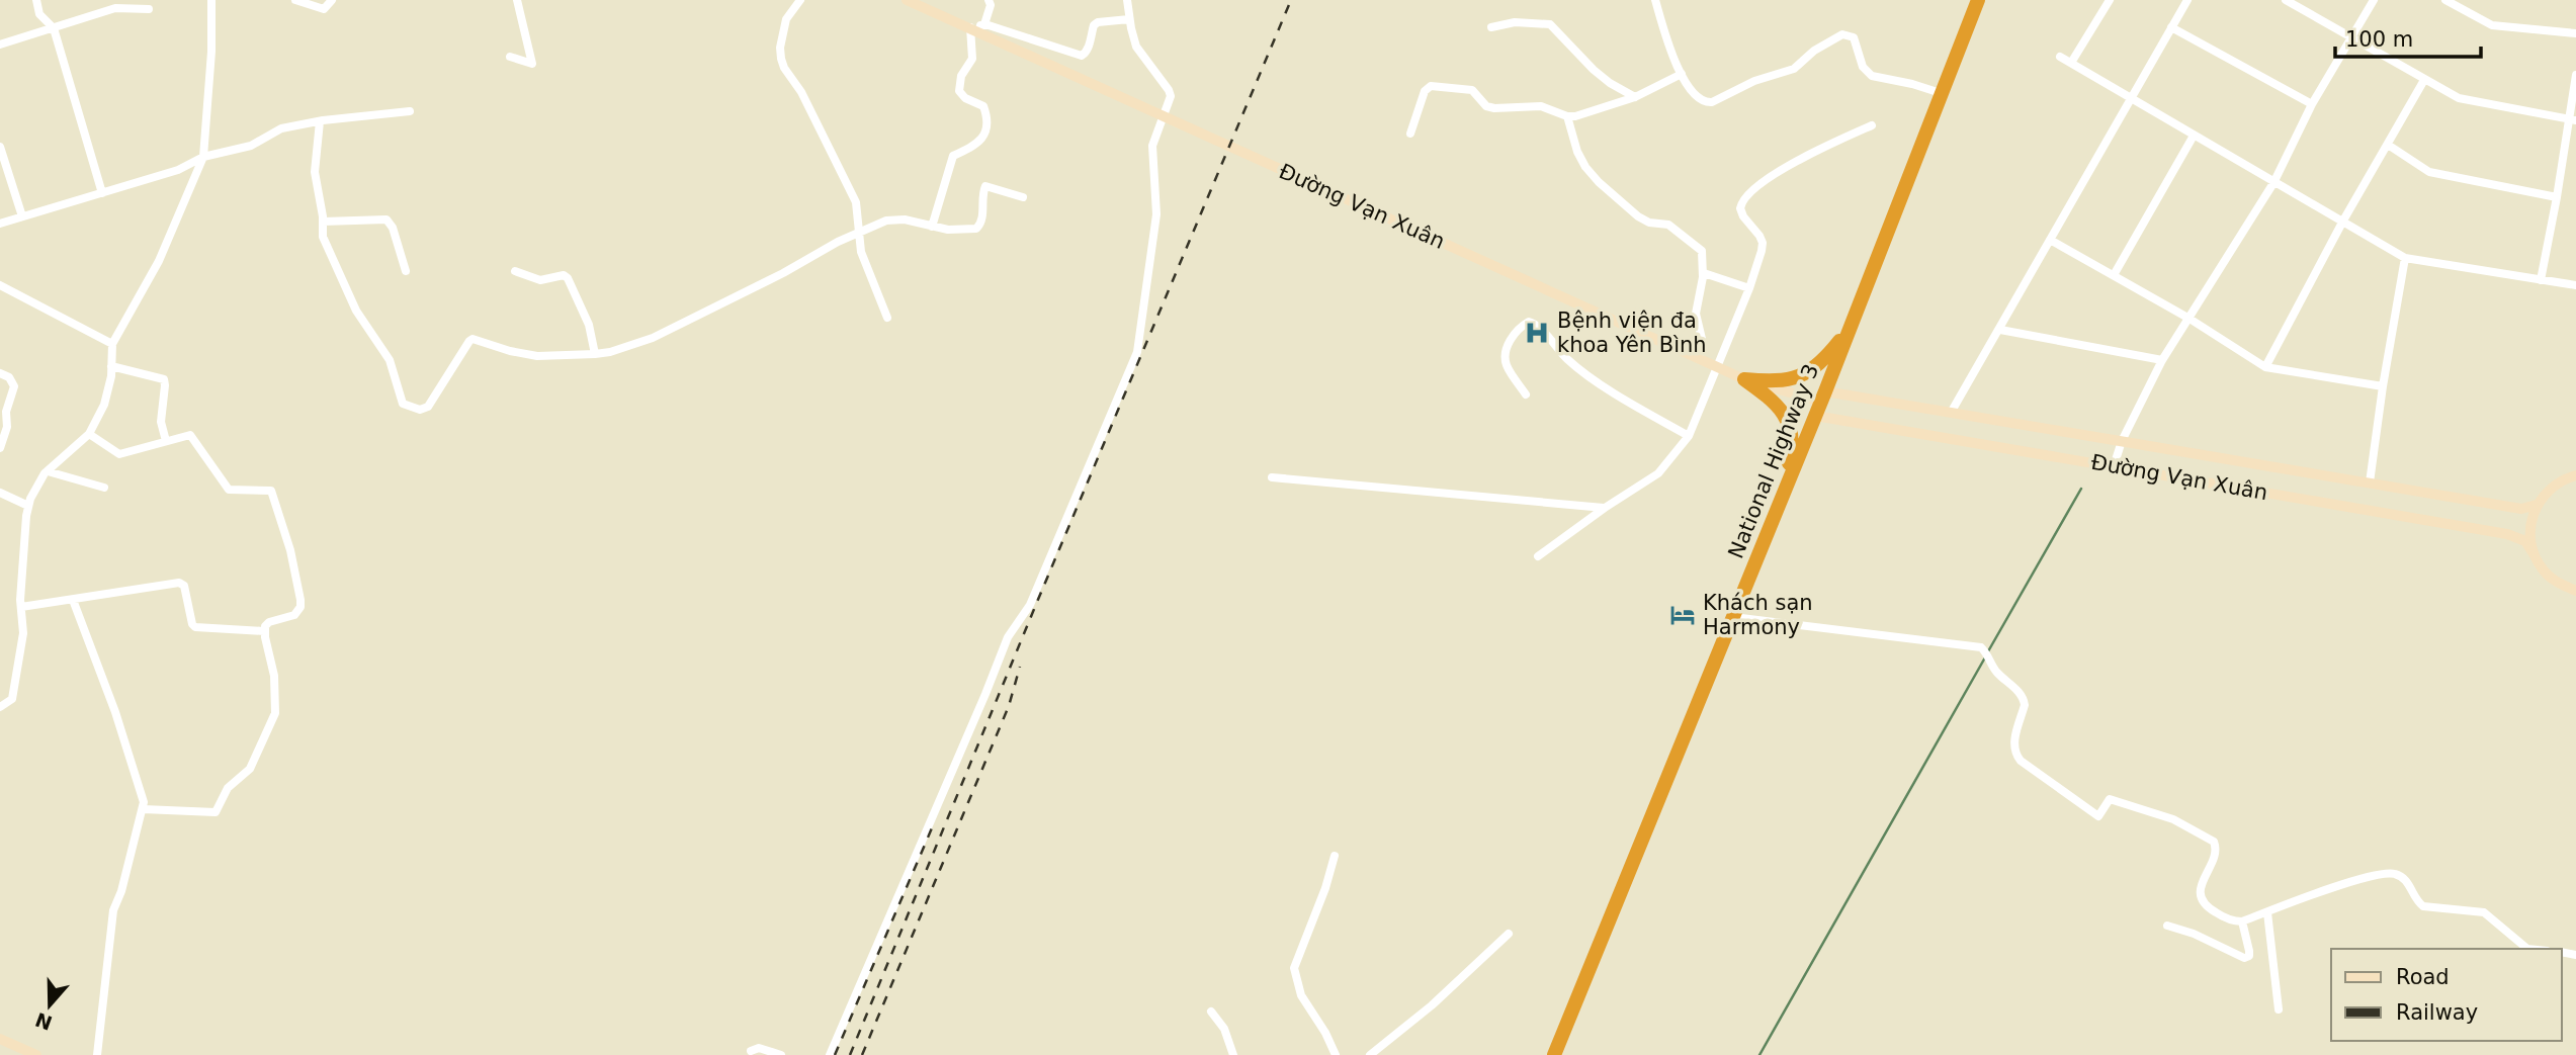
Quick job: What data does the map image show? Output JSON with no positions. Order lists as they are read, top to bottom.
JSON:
{
  "streets": {
    "highway": ["National Highway 3"],
    "street": ["Đường Vạn Xuân"]
  },
  "crossings": [
    ["Đường Vạn Xuân", "National Highway 3"]
  ],
  "places": {
    "hospital": ["Bệnh viện đa khoa Yên Bình"],
    "hotel": ["Khách sạn Harmony"]
  },
  "legend": ["Road", "Railway"],
  "scale_bar": "100 m",
  "north": "bottom"
}
